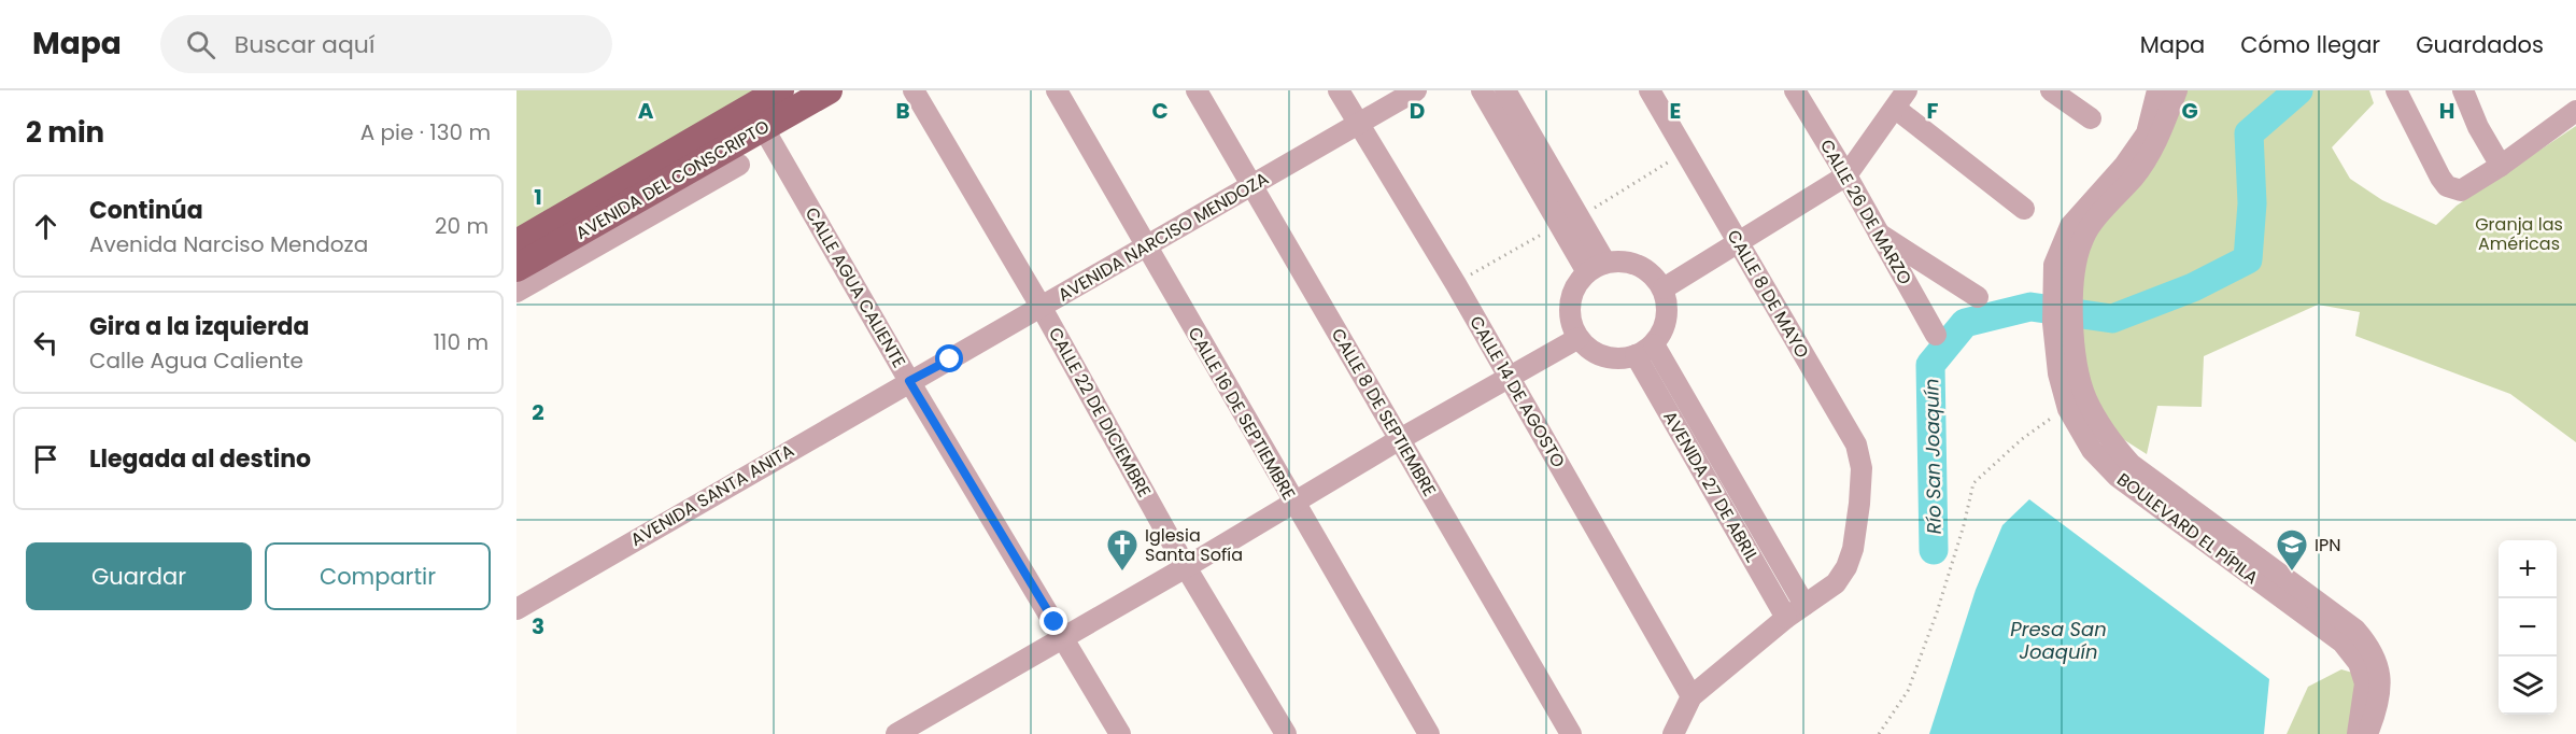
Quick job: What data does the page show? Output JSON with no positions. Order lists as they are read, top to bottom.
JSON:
{
  "streets": {
    "main road": ["AVENIDA DEL CONSCRIPTO"],
    "street": [
      "CALLE 26 DE MARZO",
      "AVENIDA NARCISO MENDOZA",
      "CALLE AGUA CALIENTE",
      "CALLE 8 DE MAYO",
      "CALLE 14 DE AGOSTO",
      "CALLE 22 DE DICIEMBRE",
      "CALLE 8 DE SEPTIEMBRE",
      "CALLE 16 DE SEPTIEMBRE",
      "AVENIDA 27 DE ABRIL",
      "AVENIDA SANTA ANITA",
      "BOULEVARD EL PÍPILA"
    ]
  },
  "crossings": [
    ["AVENIDA DEL CONSCRIPTO", "CALLE AGUA CALIENTE"],
    ["AVENIDA NARCISO MENDOZA", "CALLE AGUA CALIENTE"],
    ["AVENIDA NARCISO MENDOZA", "CALLE 14 DE AGOSTO"],
    ["AVENIDA NARCISO MENDOZA", "CALLE 22 DE DICIEMBRE"],
    ["AVENIDA NARCISO MENDOZA", "CALLE 8 DE SEPTIEMBRE"],
    ["AVENIDA NARCISO MENDOZA", "CALLE 16 DE SEPTIEMBRE"],
    ["AVENIDA NARCISO MENDOZA", "AVENIDA SANTA ANITA"],
    ["CALLE AGUA CALIENTE", "AVENIDA SANTA ANITA"],
    ["CALLE 8 DE MAYO", "CALLE 14 DE AGOSTO"],
    ["CALLE 8 DE MAYO", "AVENIDA 27 DE ABRIL"]
  ],
  "water": ["Río San Joaquín", "Presa San Joaquín"],
  "parks": ["Granja las Américas"],
  "places": {
    "church": ["Iglesia Santa Sofía"],
    "school or university": ["IPN"]
  },
  "page": {
    "header": "Mapa",
    "search": "Buscar aquí",
    "nav": ["Mapa", "Cómo llegar", "Guardados"],
    "heading": ["2 min", "A pie · 130 m"],
    "list": [
      ["Continúa", "Avenida Narciso Mendoza", "20 m"],
      ["Gira a la izquierda", "Calle Agua Caliente", "110 m"],
      "Llegada al destino"
    ],
    "buttons": ["Guardar", "Compartir"],
    "map_buttons": ["+", "−"]
  },
  "grid": {
    "columns": [
      "A",
      "B",
      "C",
      "D",
      "E",
      "F",
      "G",
      "H"
    ],
    "rows": ["1", "2", "3"]
  }
}
